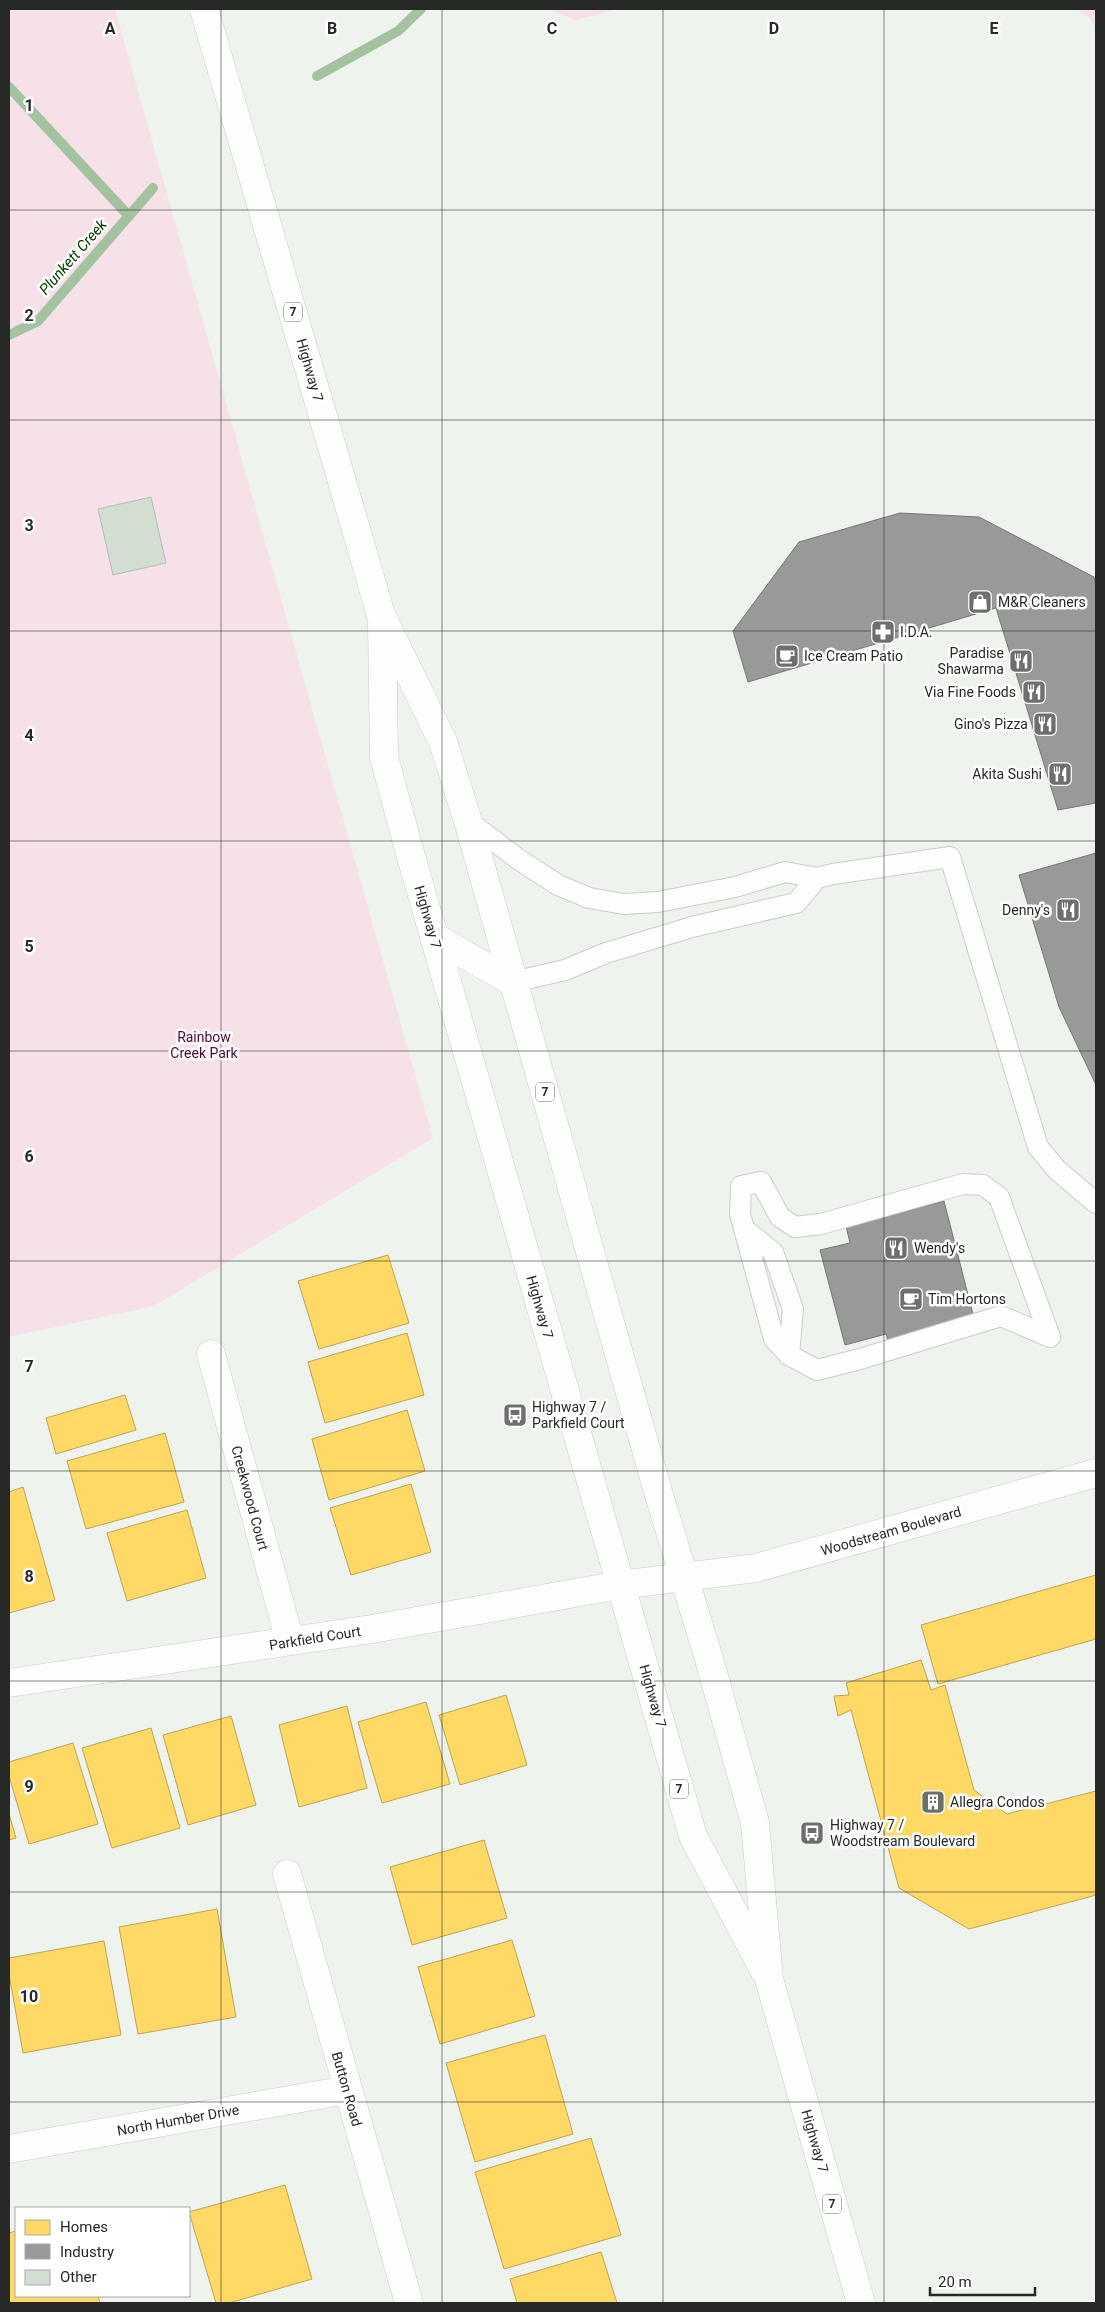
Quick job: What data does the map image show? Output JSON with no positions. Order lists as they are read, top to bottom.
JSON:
{
  "streets": {
    "main road": [
      "7",
      "Highway 7",
      "Creekwood Court",
      "Woodstream Boulevard",
      "Parkfield Court",
      "Button Road",
      "North Humber Drive"
    ]
  },
  "crossings": [
    ["Highway 7", "Woodstream Boulevard"],
    ["Highway 7", "Parkfield Court"],
    ["Creekwood Court", "Parkfield Court"],
    ["Woodstream Boulevard", "Parkfield Court"],
    ["Button Road", "North Humber Drive"]
  ],
  "water": ["Plunkett Creek"],
  "parks": ["Rainbow Creek Park"],
  "places": {
    "shop": ["M&R Cleaners"],
    "pharmacy": ["I.D.A."],
    "cafe": ["Ice Cream Patio", "Tim Hortons"],
    "restaurant": [
      "Paradise Shawarma",
      "Via Fine Foods",
      "Gino's Pizza",
      "Akita Sushi",
      "Denny's",
      "Wendy's"
    ],
    "bus stop": ["Highway 7 / Parkfield Court", "Highway 7 / Woodstream Boulevard"],
    "building": ["Allegra Condos"]
  },
  "legend": ["Homes", "Industry", "Other"],
  "scale_bar": "20 m",
  "grid": {
    "columns": [
      "A",
      "B",
      "C",
      "D",
      "E"
    ],
    "rows": [
      "1",
      "2",
      "3",
      "4",
      "5",
      "6",
      "7",
      "8",
      "9",
      "10"
    ]
  }
}
